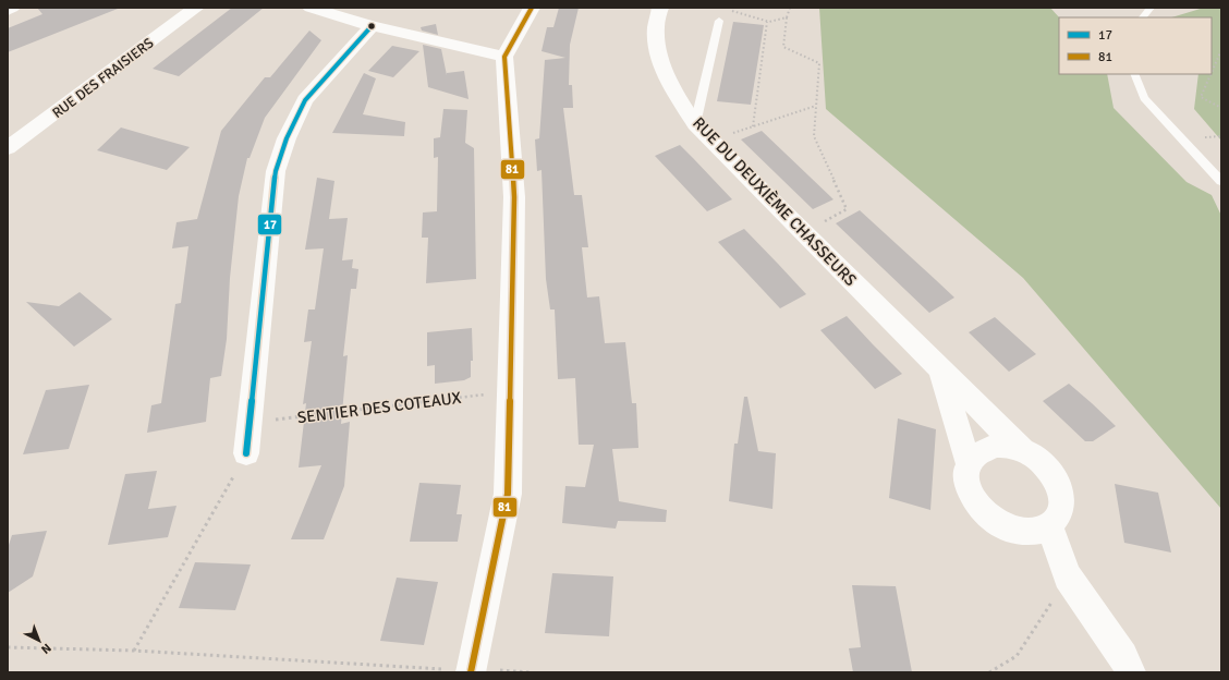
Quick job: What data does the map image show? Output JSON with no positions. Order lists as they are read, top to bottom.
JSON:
{
  "streets": {
    "street": ["RUE DES FRAISIERS", "RUE DU DEUXIÈME CHASSEURS"],
    "path": ["SENTIER DES COTEAUX"]
  },
  "lines": ["transit line 81", "transit line 17"],
  "legend": ["17", "81"],
  "north": "bottom right"
}
